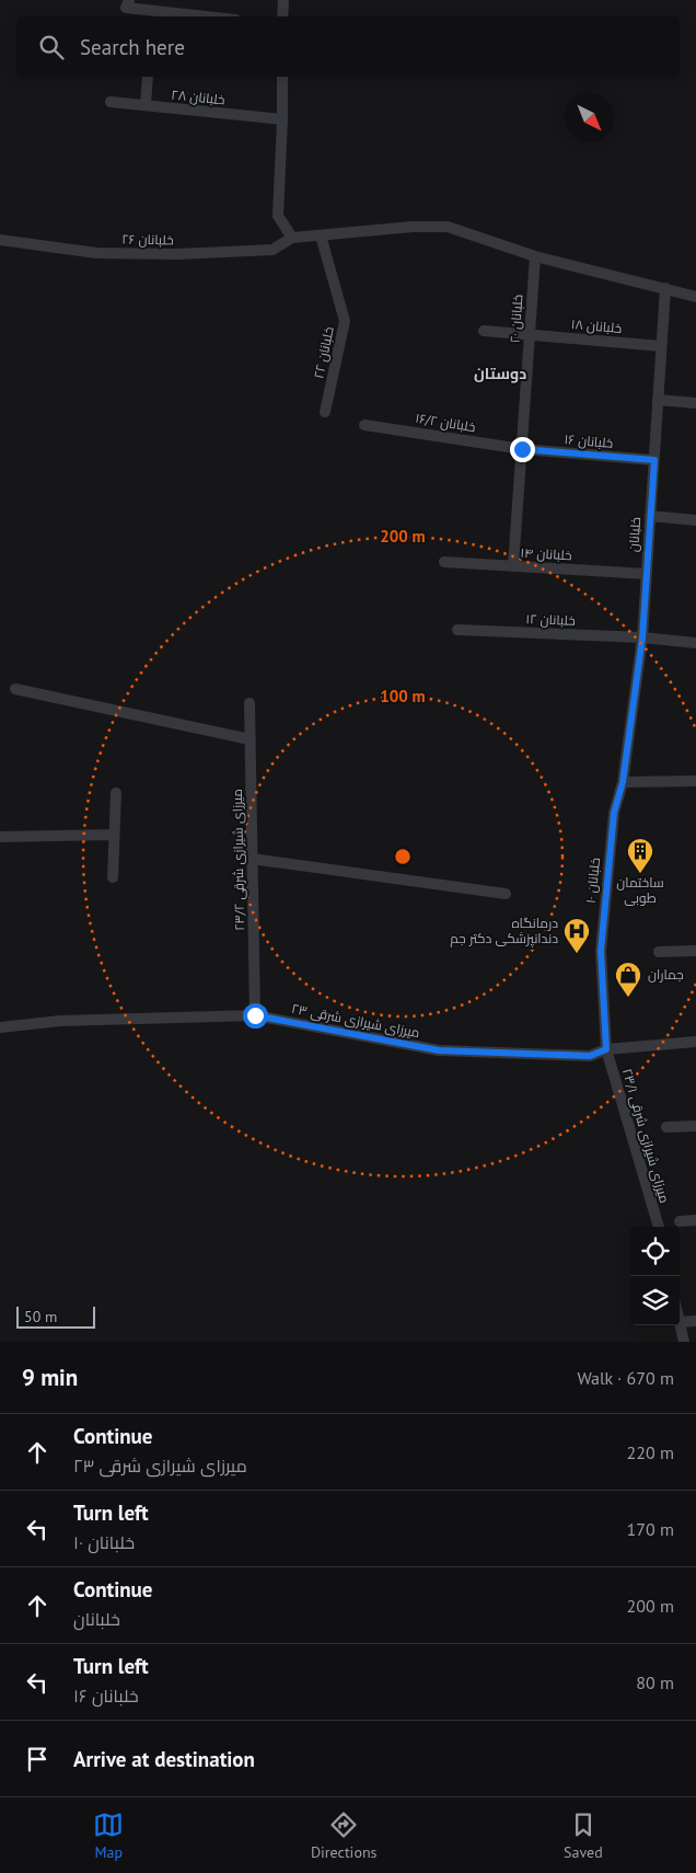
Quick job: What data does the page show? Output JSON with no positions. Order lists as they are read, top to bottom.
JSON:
{
  "streets": {
    "street": [
      "۲۸ خلبانان",
      "۲۶ خلبانان",
      "۲۰ خلبانان",
      "۱۸ خلبانان",
      "۲۲ خلبانان",
      "۱۶/۲ خلبانان",
      "۱۶ خلبانان",
      "خلبانان",
      "۱۴ خلبانان",
      "۱۲ خلبانان",
      "۲۳/۲ میرزای شیرازی شرقی",
      "۱۰ خلبانان",
      "۲۳ میرزای شیرازی شرقی",
      "۲۳/۱ میرزای شیرازی شرقی"
    ]
  },
  "crossings": [
    ["۲۰ خلبانان", "۱۸ خلبانان"],
    ["۲۰ خلبانان", "۱۶/۲ خلبانان"],
    ["۲۰ خلبانان", "۱۶ خلبانان"],
    ["۲۰ خلبانان", "۱۴ خلبانان"],
    ["۱۸ خلبانان", "خلبانان"],
    ["۱۶/۲ خلبانان", "۱۶ خلبانان"],
    ["۱۶ خلبانان", "خلبانان"],
    ["خلبانان", "۱۴ خلبانان"],
    ["خلبانان", "۱۲ خلبانان"],
    ["خلبانان", "۱۰ خلبانان"],
    ["۲۳/۲ میرزای شیرازی شرقی", "۲۳ میرزای شیرازی شرقی"],
    ["۱۰ خلبانان", "۲۳ میرزای شیرازی شرقی"],
    ["۱۰ خلبانان", "۲۳/۱ میرزای شیرازی شرقی"],
    ["۲۳ میرزای شیرازی شرقی", "۲۳/۱ میرزای شیرازی شرقی"]
  ],
  "districts": ["دوستان"],
  "places": {
    "building": ["ساختمان طوبی"],
    "hospital": ["درمانگاه دندانپزشکی دکتر جم"],
    "shop": ["جماران"]
  },
  "scale_bar": "50 m",
  "north": "bottom right",
  "page": {
    "search": "Search here",
    "scale": "50 m",
    "heading": ["9 min", "Walk · 670 m"],
    "list": [
      ["Continue", "۲۳ میرزای شیرازی شرقی", "220 m"],
      ["Turn left", "۱۰ خلبانان", "170 m"],
      ["Continue", "خلبانان", "200 m"],
      ["Turn left", "۱۶ خلبانان", "80 m"],
      "Arrive at destination"
    ],
    "nav": ["Map", "Directions", "Saved"]
  },
  "rings": ["200 m", "100 m"]
}
